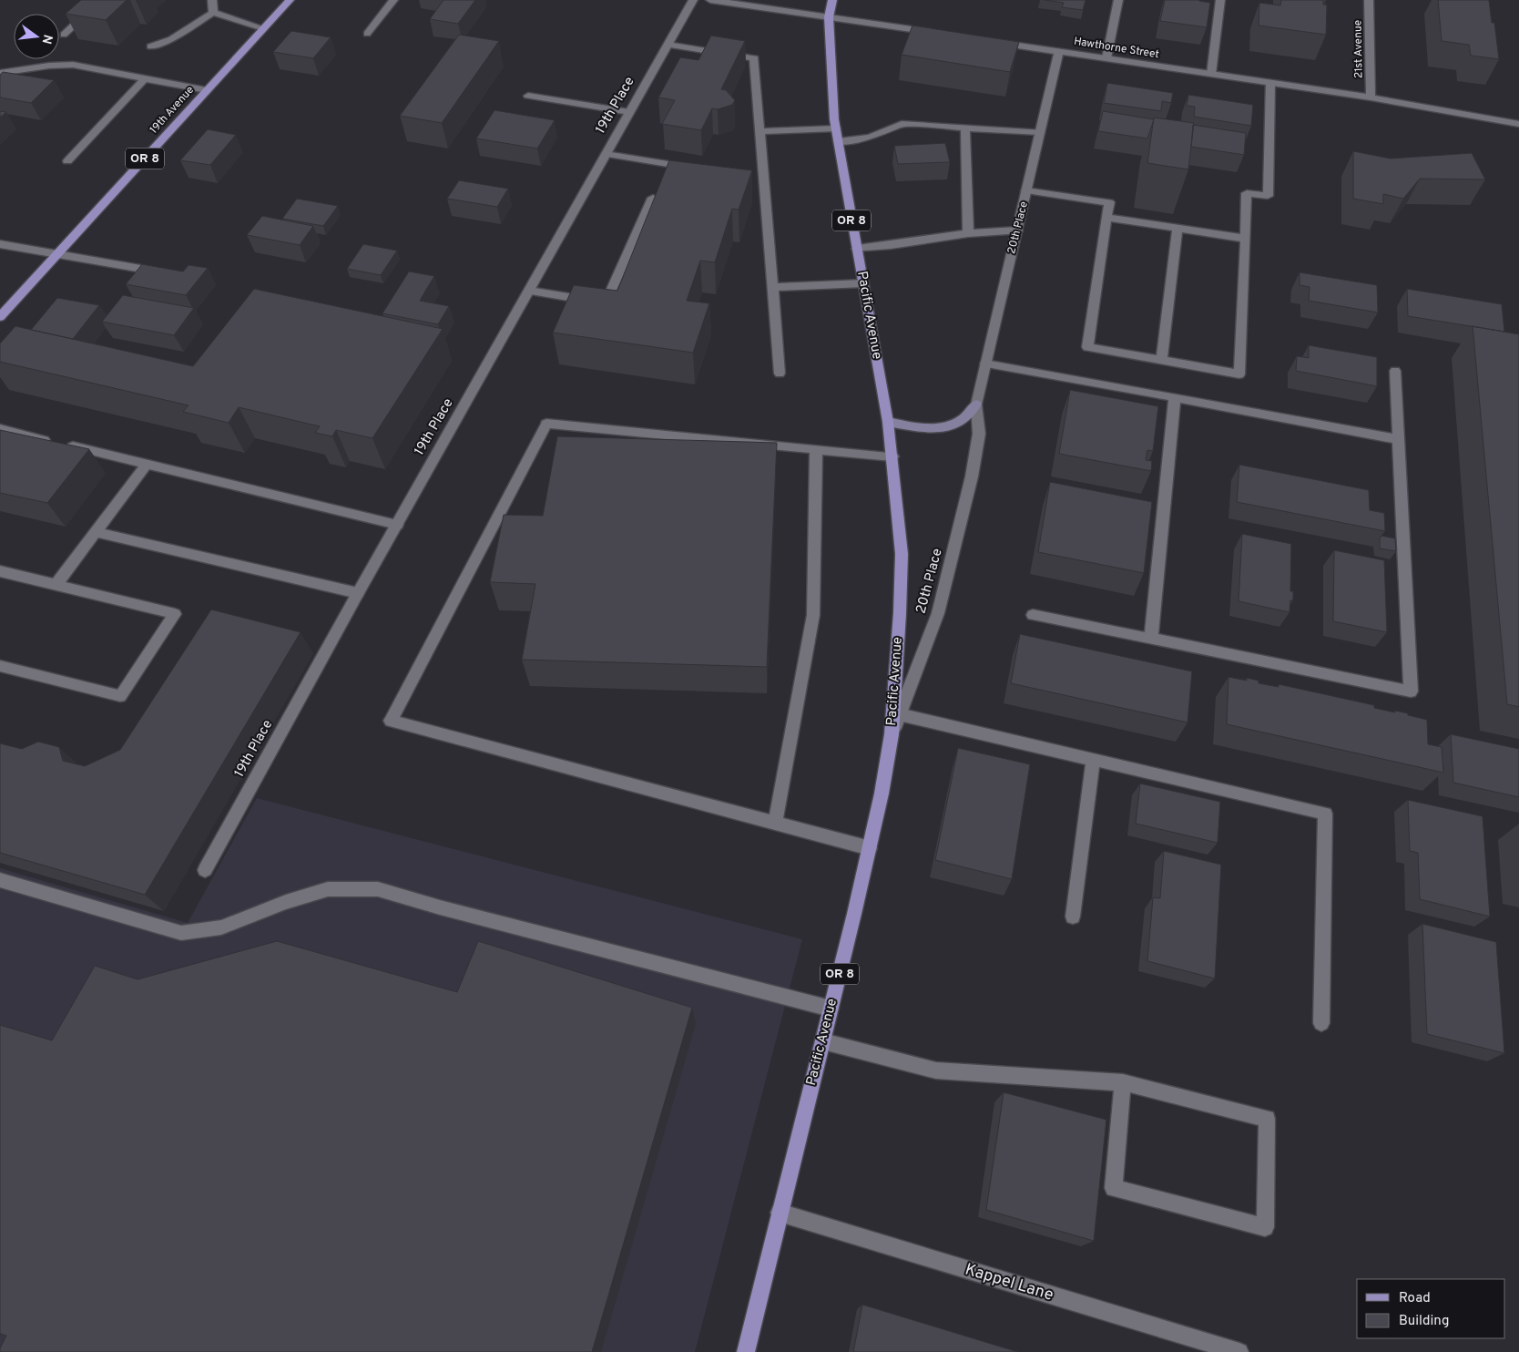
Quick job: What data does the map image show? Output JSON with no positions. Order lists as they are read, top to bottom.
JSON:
{
  "streets": {
    "main road": ["19th Avenue", "OR 8", "Pacific Avenue"],
    "street": [
      "Hawthorne Street",
      "21st Avenue",
      "19th Place",
      "20th Place",
      "Kappel Lane"
    ]
  },
  "crossings": [
    ["Hawthorne Street", "21st Avenue"],
    ["Hawthorne Street", "20th Place"],
    ["20th Place", "Pacific Avenue"],
    ["Pacific Avenue", "Kappel Lane"]
  ],
  "legend": ["Road", "Building"],
  "north": "right"
}
